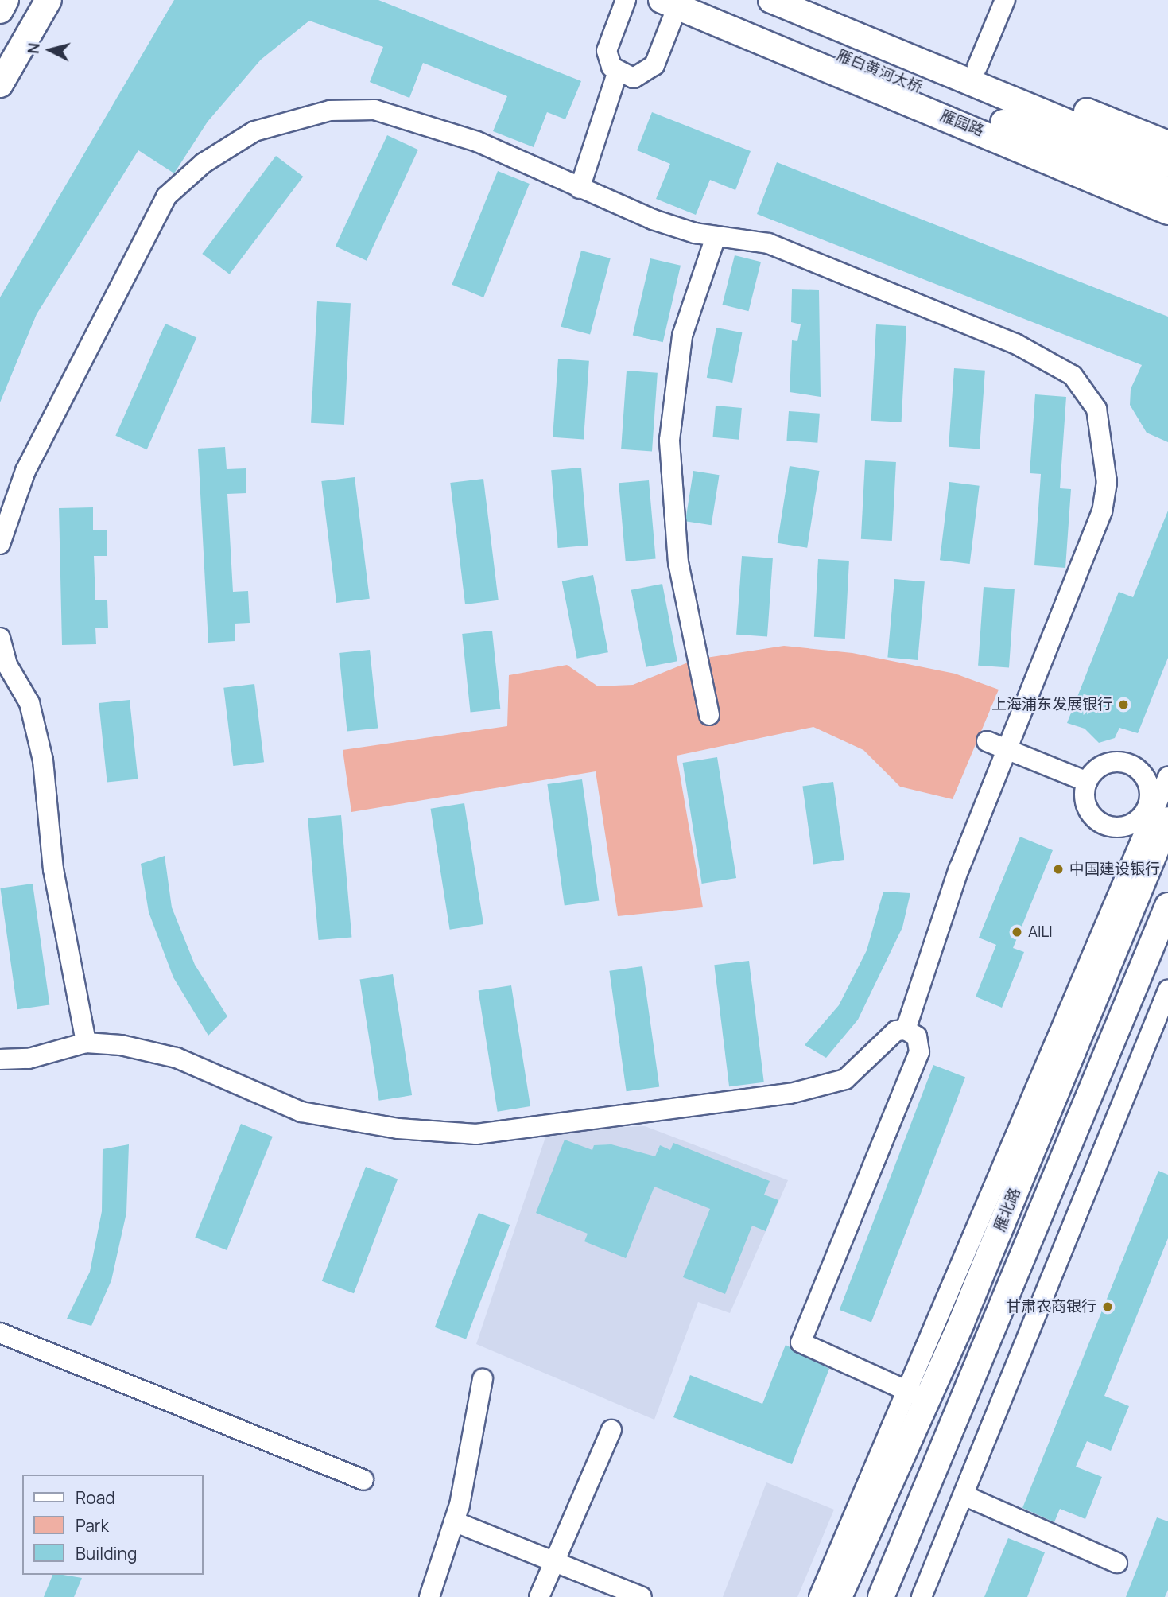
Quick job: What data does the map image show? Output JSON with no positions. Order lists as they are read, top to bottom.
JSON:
{
  "streets": {
    "main road": ["雁白黄河大桥", "雁园路", "雁北路"]
  },
  "places": [
    "上海浦东发展银行",
    "中国建设银行",
    "AILI",
    "甘肃农商银行"
  ],
  "legend": ["Road", "Park", "Building"],
  "north": "left"
}
